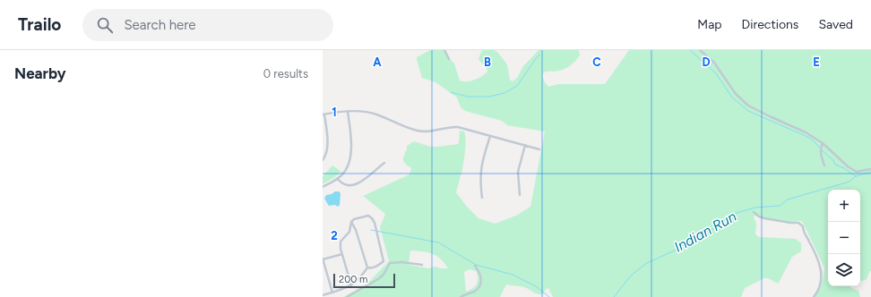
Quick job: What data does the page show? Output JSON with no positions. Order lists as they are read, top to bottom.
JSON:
{
  "water": ["Indian Run"],
  "scale_bar": "200 m",
  "page": {
    "header": "Trailo",
    "search": "Search here",
    "nav": ["Map", "Directions", "Saved"],
    "heading": ["Nearby", "0 results"],
    "map_buttons": ["+", "−"],
    "scale": "200 m"
  },
  "grid": {
    "columns": [
      "A",
      "B",
      "C",
      "D",
      "E"
    ],
    "rows": ["1", "2"]
  }
}
